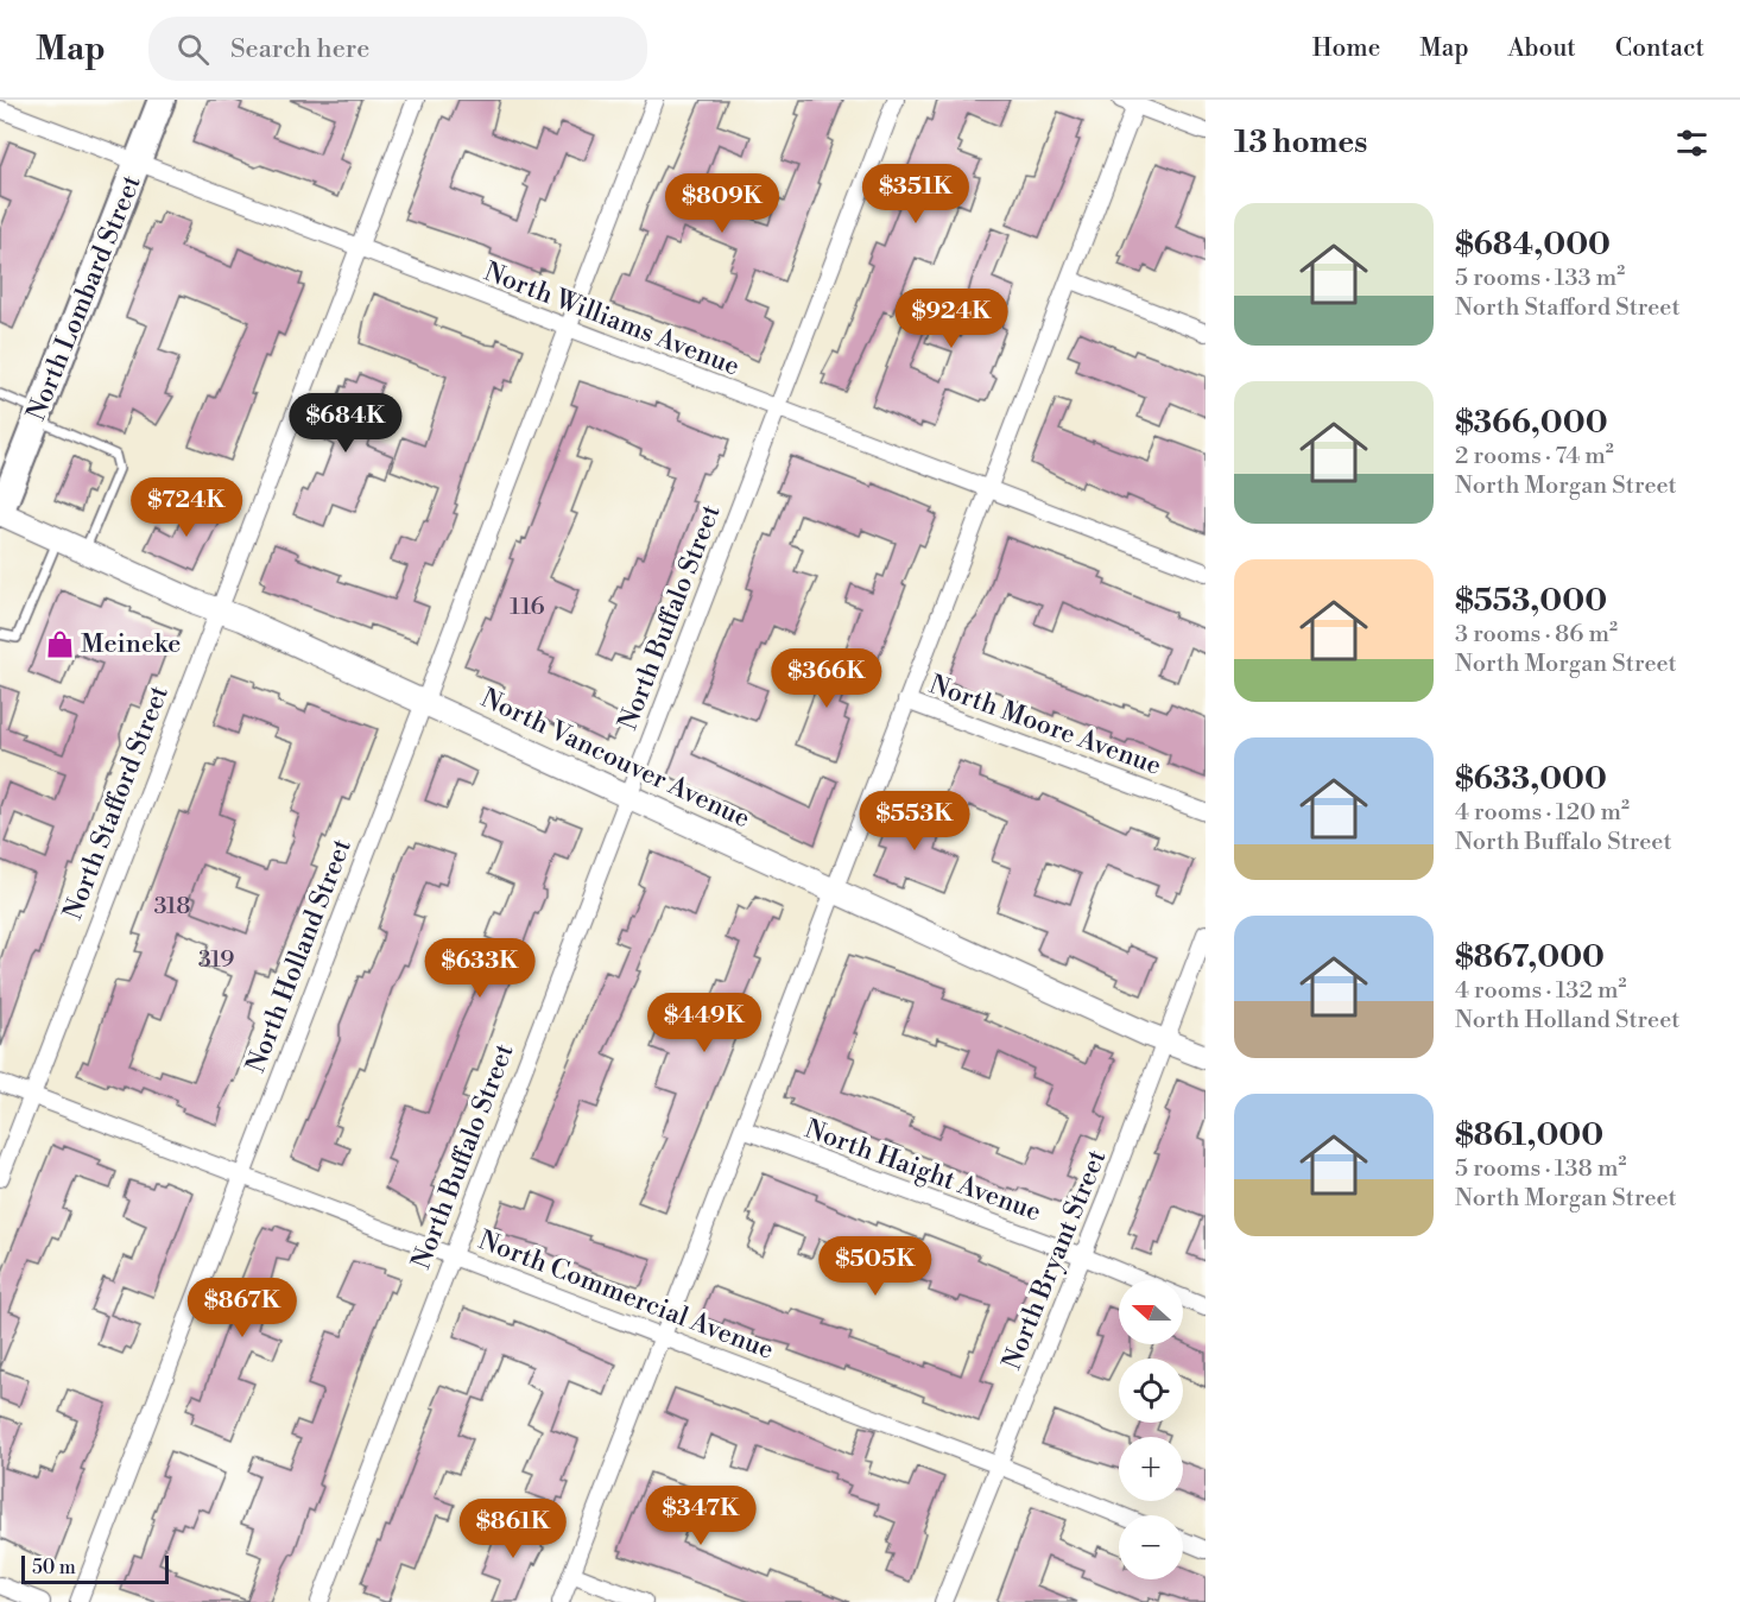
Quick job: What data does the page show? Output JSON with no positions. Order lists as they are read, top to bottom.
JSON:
{
  "streets": {
    "main road": ["North Lombard Street"],
    "street": [
      "North Williams Avenue",
      "North Buffalo Street",
      "North Moore Avenue",
      "North Vancouver Avenue",
      "North Stafford Street",
      "North Holland Street",
      "North Haight Avenue",
      "North Bryant Street",
      "North Commercial Avenue"
    ]
  },
  "crossings": [
    ["North Lombard Street", "North Williams Avenue"],
    ["North Lombard Street", "North Vancouver Avenue"],
    ["North Williams Avenue", "North Buffalo Street"],
    ["North Williams Avenue", "North Stafford Street"],
    ["North Williams Avenue", "North Holland Street"],
    ["North Buffalo Street", "North Vancouver Avenue"],
    ["North Buffalo Street", "North Commercial Avenue"],
    ["North Vancouver Avenue", "North Stafford Street"],
    ["North Vancouver Avenue", "North Holland Street"],
    ["North Vancouver Avenue", "North Bryant Street"],
    ["North Stafford Street", "North Commercial Avenue"],
    ["North Holland Street", "North Commercial Avenue"],
    ["North Haight Avenue", "North Bryant Street"],
    ["North Bryant Street", "North Commercial Avenue"]
  ],
  "places": {
    "shop": ["Meineke"]
  },
  "house_numbers": ["116", "318", "319"],
  "scale_bar": "50 m",
  "north": "left",
  "page": {
    "header": "Map",
    "search": "Search here",
    "nav": [
      "Home",
      "Map",
      "About",
      "Contact"
    ],
    "heading": "13 homes",
    "price": [
      "$351K",
      "$809K",
      "$924K",
      "$684K",
      "$724K",
      "$366K",
      "$553K",
      "$633K",
      "$449K",
      "$505K",
      "$867K",
      "$347K",
      "$861K"
    ],
    "list": [
      {
        "name": "$684,000",
        "note": "5 rooms · 133 m² · North Stafford Street"
      },
      {
        "name": "$366,000",
        "note": "2 rooms · 74 m² · North Morgan Street"
      },
      {
        "name": "$553,000",
        "note": "3 rooms · 86 m² · North Morgan Street"
      },
      {
        "name": "$633,000",
        "note": "4 rooms · 120 m² · North Buffalo Street"
      },
      {
        "name": "$867,000",
        "note": "4 rooms · 132 m² · North Holland Street"
      },
      {
        "name": "$861,000",
        "note": "5 rooms · 138 m² · North Morgan Street"
      }
    ],
    "map_buttons": ["+", "−"],
    "scale": "50 m"
  }
}
